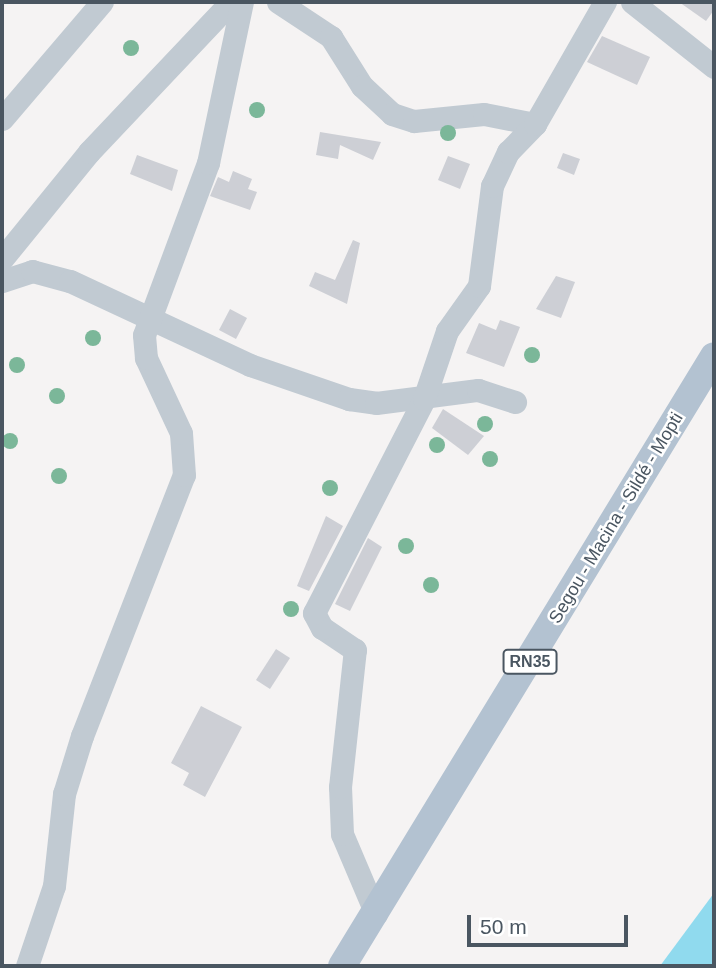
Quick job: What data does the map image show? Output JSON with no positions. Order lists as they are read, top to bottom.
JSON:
{
  "streets": {
    "main road": ["Segou - Macina - Sildé - Mopti", "RN35"]
  },
  "scale_bar": "50 m"
}
